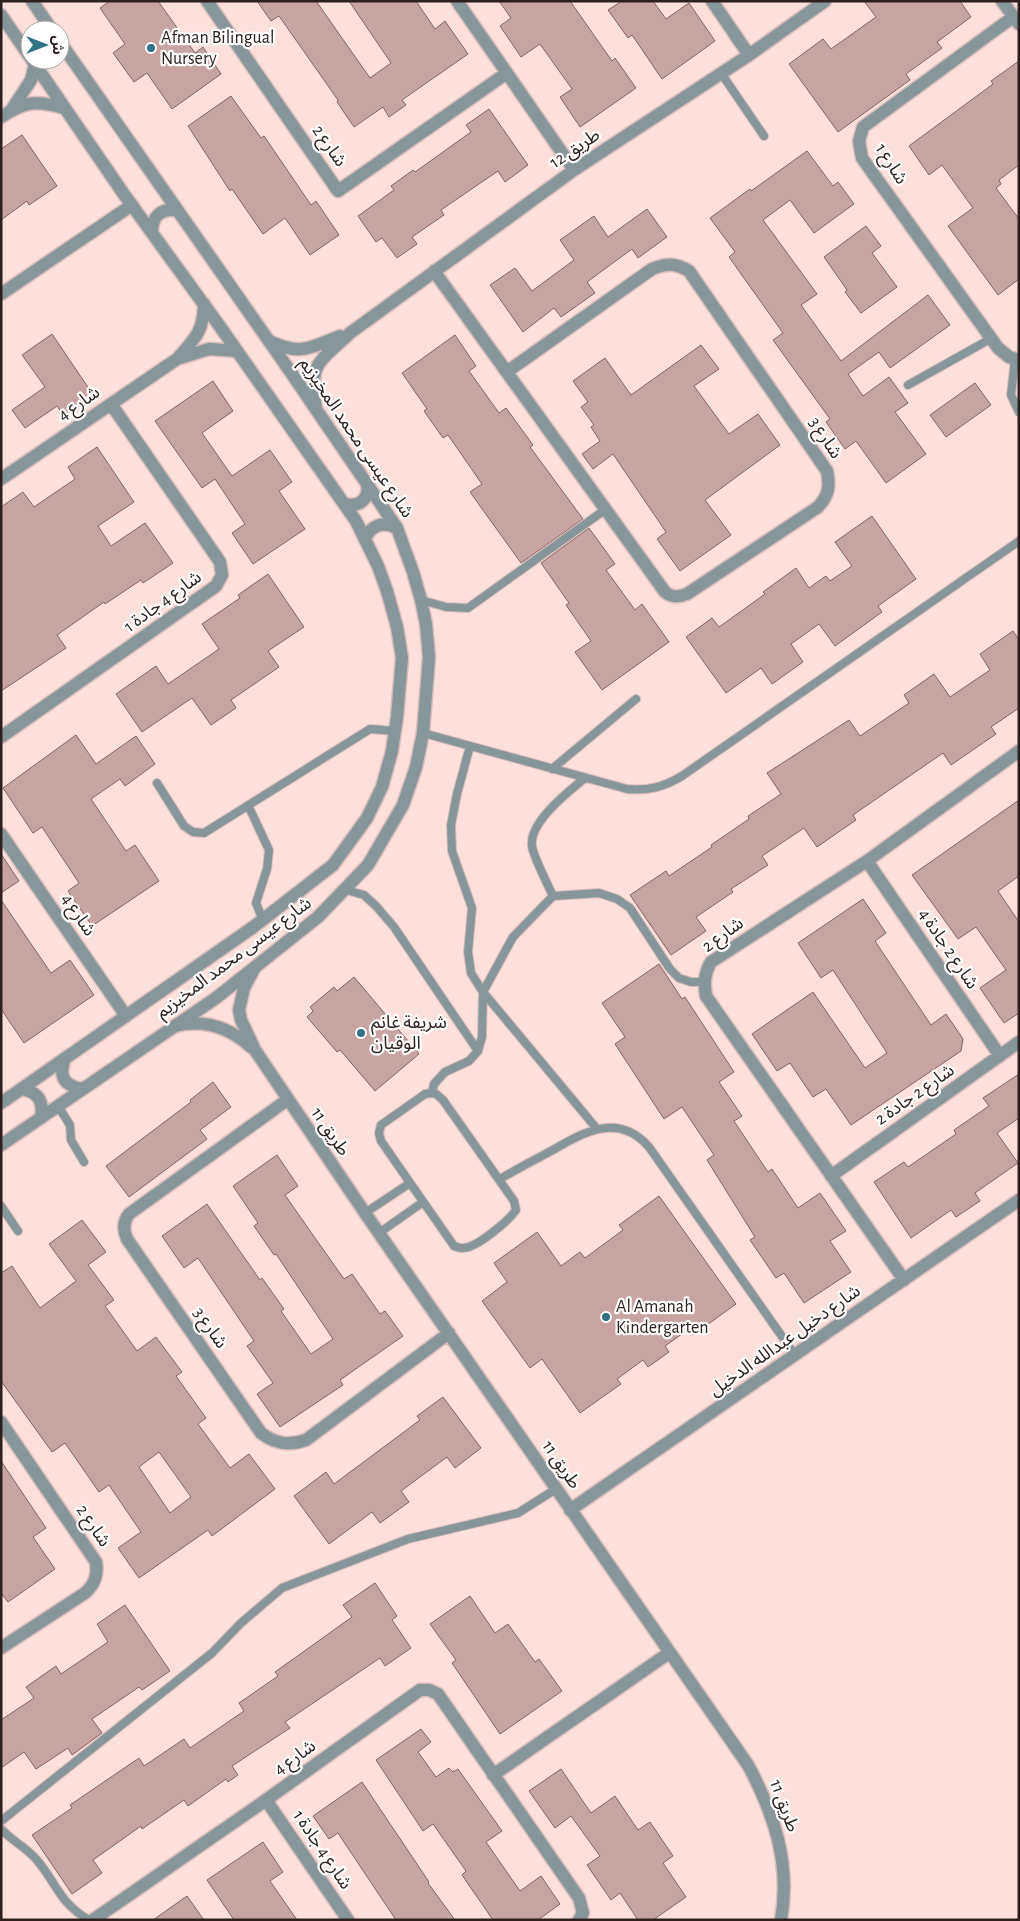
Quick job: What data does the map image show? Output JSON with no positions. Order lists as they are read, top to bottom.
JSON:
{
  "streets": {
    "street": [
      "شارع 2",
      "طريق 12",
      "شارع 1",
      "شارع 4",
      "شارع عيسى محمد المخيزيم",
      "شارع 3",
      "شارع 4 جادة 1",
      "شارع 2 جادة 4",
      "شارع 2 جادة 2",
      "طريق 11",
      "شارع دخيل عبدالله الدخيل"
    ]
  },
  "crossings": [
    ["شارع 2", "شارع 2 جادة 4"],
    ["شارع 2", "شارع 2 جادة 2"],
    ["شارع 2", "شارع دخيل عبدالله الدخيل"],
    ["طريق 12", "شارع عيسى محمد المخيزيم"],
    ["طريق 12", "شارع 3"],
    ["شارع 4", "شارع عيسى محمد المخيزيم"],
    ["شارع 4", "شارع 4 جادة 1"],
    ["شارع عيسى محمد المخيزيم", "طريق 11"],
    ["شارع 3", "طريق 11"],
    ["شارع 2 جادة 4", "شارع 2 جادة 2"],
    ["طريق 11", "شارع دخيل عبدالله الدخيل"]
  ],
  "places": ["Afman Bilingual Nursery", "شريفة غانم الوقيان", "Al Amanah Kindergarten"],
  "north": "right"
}
